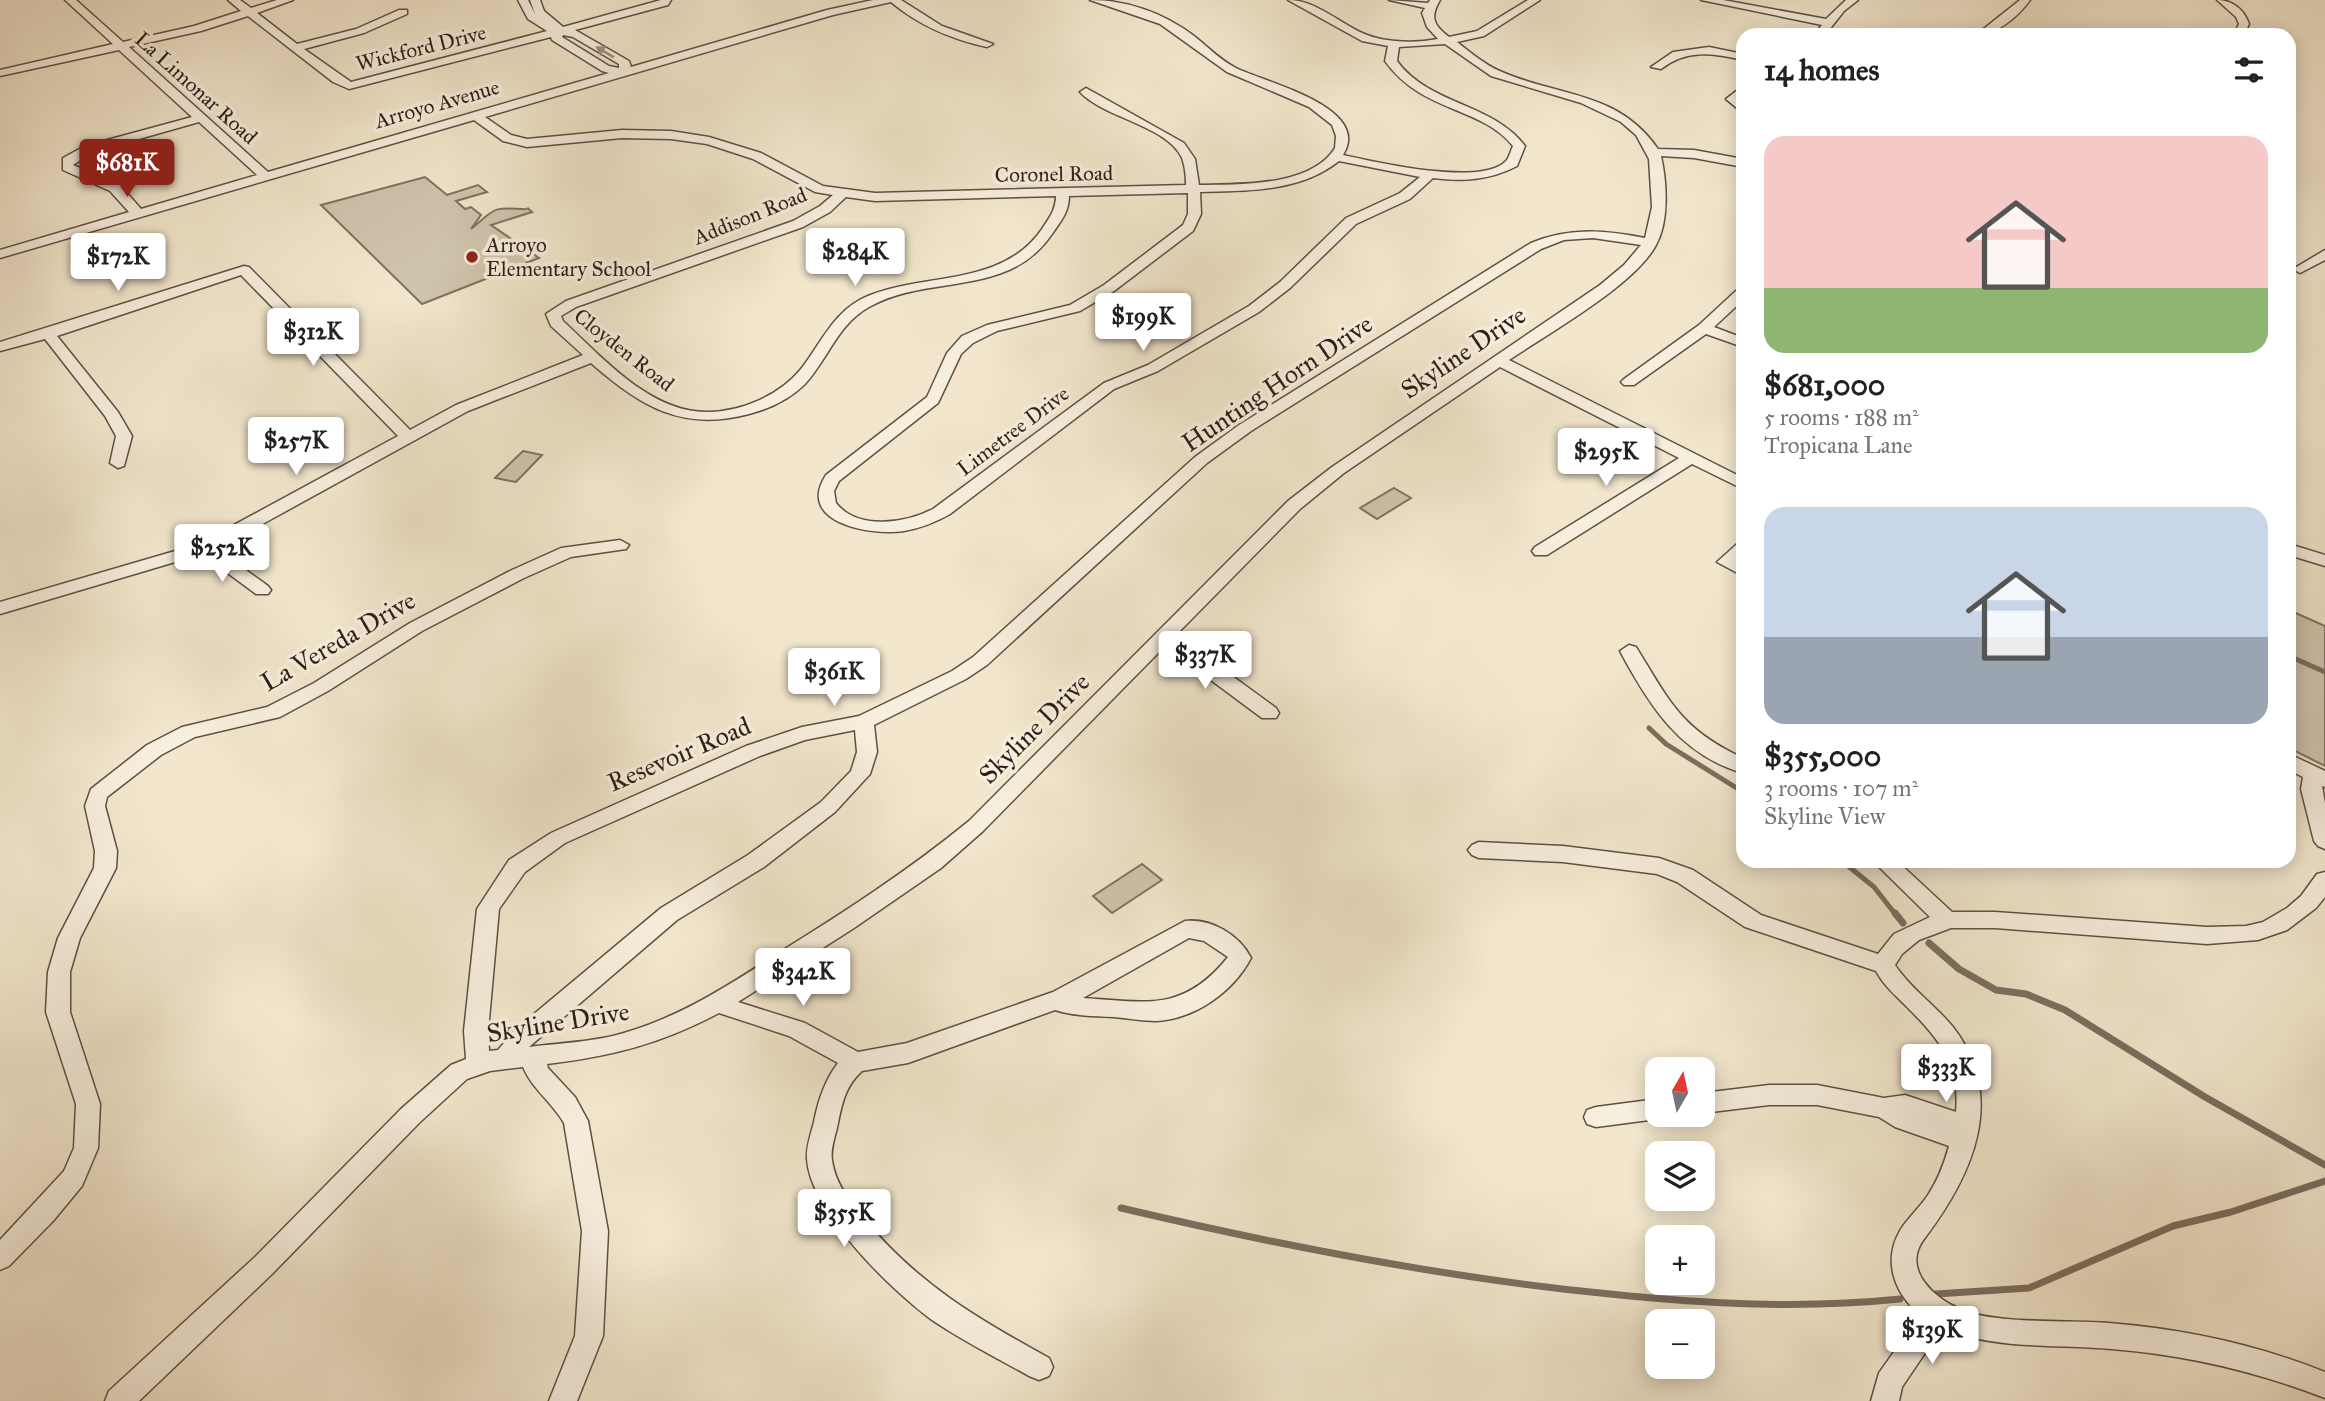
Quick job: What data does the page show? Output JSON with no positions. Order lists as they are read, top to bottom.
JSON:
{
  "streets": {
    "street": [
      "Wickford Drive",
      "La Limonar Road",
      "Arroyo Avenue",
      "Coronel Road",
      "Addison Road",
      "Cloyden Road",
      "Skyline Drive",
      "Hunting Horn Drive",
      "Limetree Drive",
      "La Vereda Drive",
      "Resevoir Road"
    ]
  },
  "crossings": [
    ["La Limonar Road", "Arroyo Avenue"],
    ["Arroyo Avenue", "Coronel Road"],
    ["Coronel Road", "Addison Road"],
    ["Coronel Road", "Cloyden Road"],
    ["Coronel Road", "Limetree Drive"],
    ["Addison Road", "Cloyden Road"],
    ["Skyline Drive", "Hunting Horn Drive"],
    ["Skyline Drive", "Resevoir Road"],
    ["Hunting Horn Drive", "Resevoir Road"]
  ],
  "places": ["Arroyo Elementary School"],
  "north": "top",
  "page": {
    "heading": "14 homes",
    "list": [
      {
        "name": "$681,000",
        "note": "5 rooms · 188 m² · Tropicana Lane"
      },
      {
        "name": "$355,000",
        "note": "3 rooms · 107 m² · Skyline View"
      }
    ],
    "price": [
      "$681K",
      "$284K",
      "$172K",
      "$199K",
      "$312K",
      "$257K",
      "$295K",
      "$252K",
      "$337K",
      "$361K",
      "$342K",
      "$333K",
      "$355K",
      "$139K"
    ],
    "map_buttons": ["+", "−"]
  }
}
